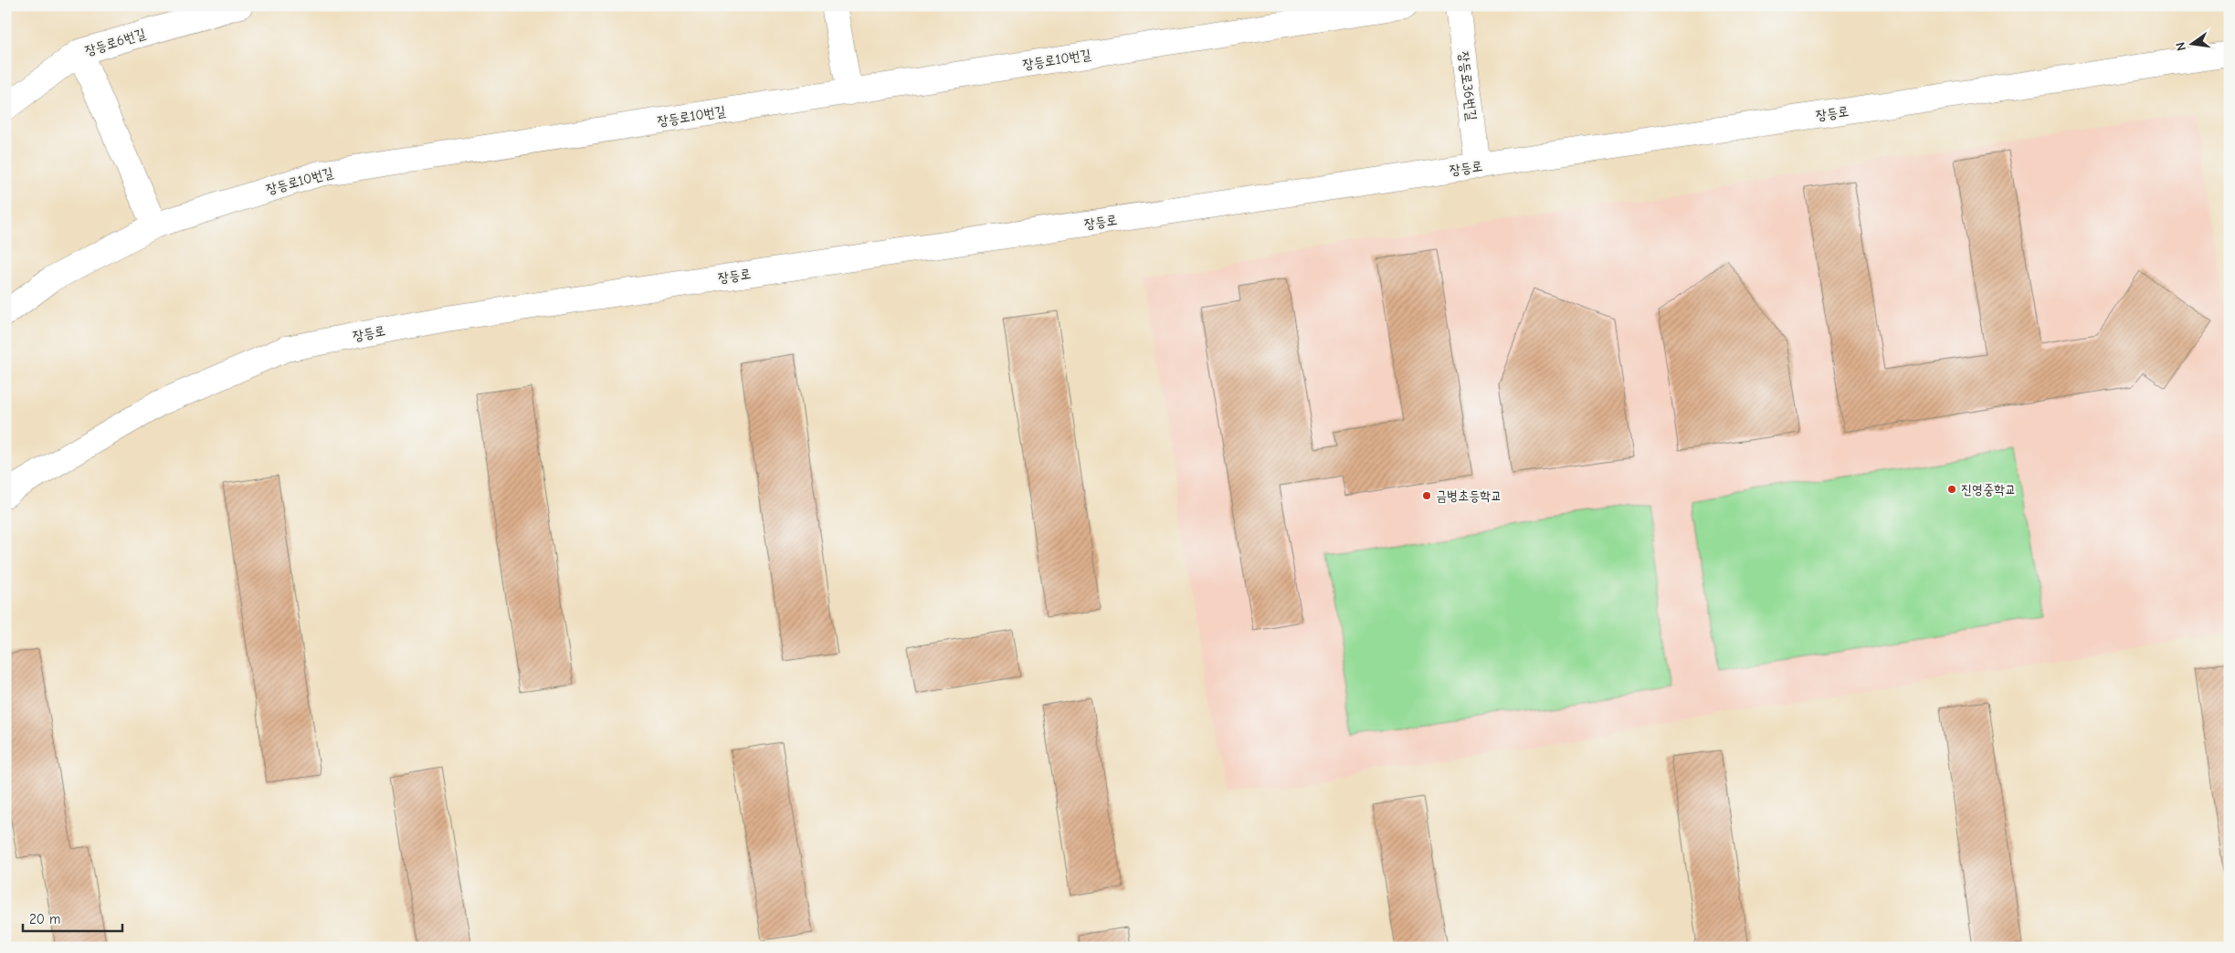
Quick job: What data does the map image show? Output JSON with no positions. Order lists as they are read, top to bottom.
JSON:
{
  "streets": {
    "main road": [
      "장등로6번길",
      "장등로10번길",
      "장등로36번길",
      "장등로"
    ]
  },
  "crossings": [
    ["장등로36번길", "장등로"]
  ],
  "places": ["진영중학교", "금병초등학교"],
  "scale_bar": "20 m",
  "north": "left"
}
